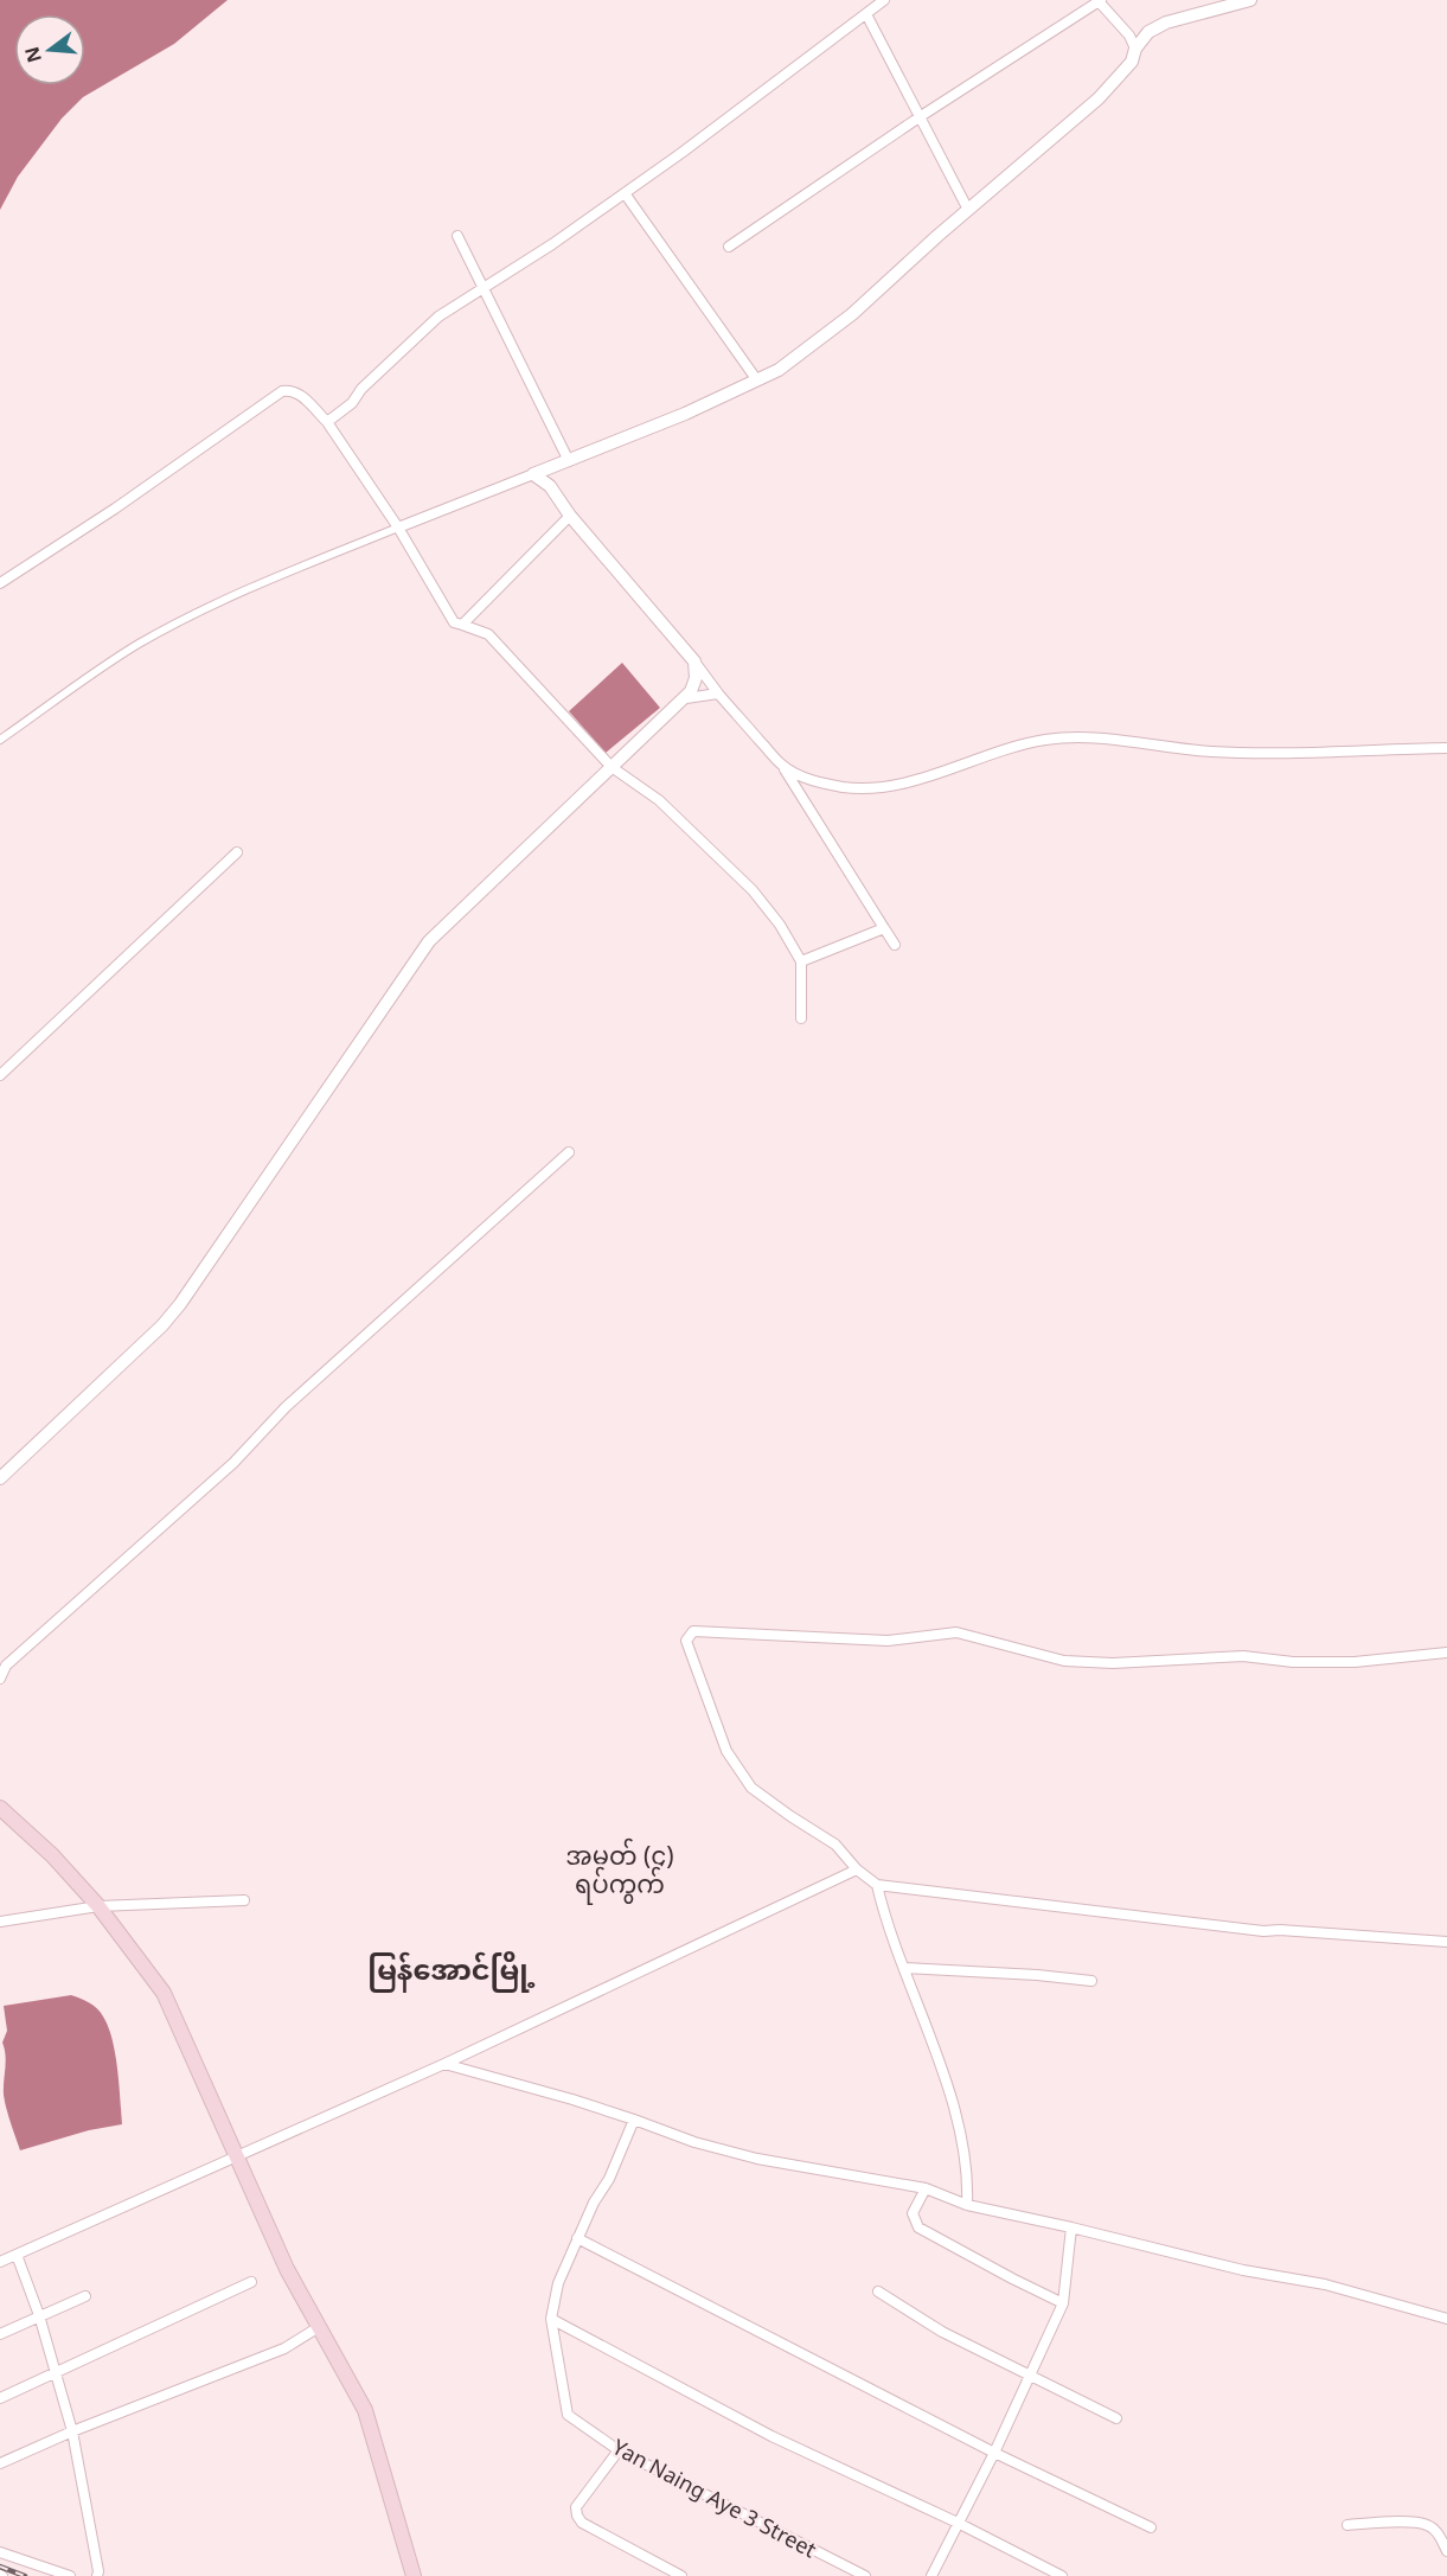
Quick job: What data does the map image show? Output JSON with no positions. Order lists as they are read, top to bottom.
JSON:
{
  "streets": {
    "street": ["Yan Naing Aye 3 Street"]
  },
  "districts": ["အမှတ် (၄) ရပ်ကွက်", "မြန်အောင်မြို့"],
  "north": "left"
}
